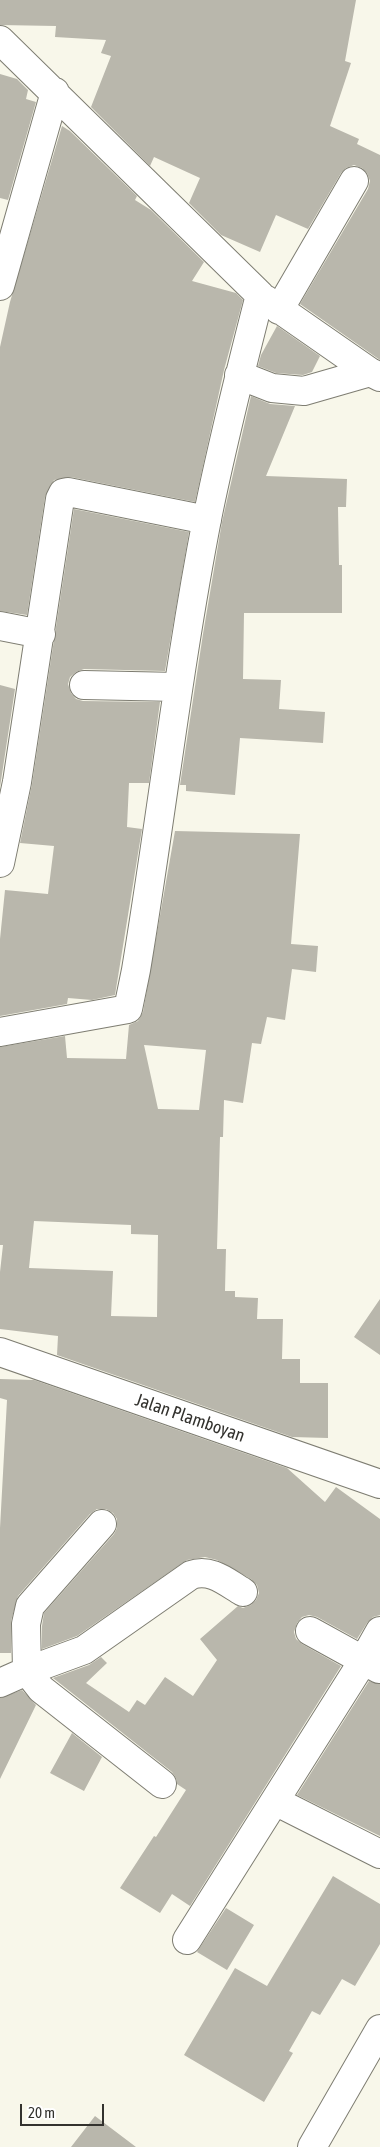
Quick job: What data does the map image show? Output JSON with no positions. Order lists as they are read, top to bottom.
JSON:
{
  "streets": {
    "street": ["Jalan Plamboyan"]
  },
  "scale_bar": "20 m"
}
